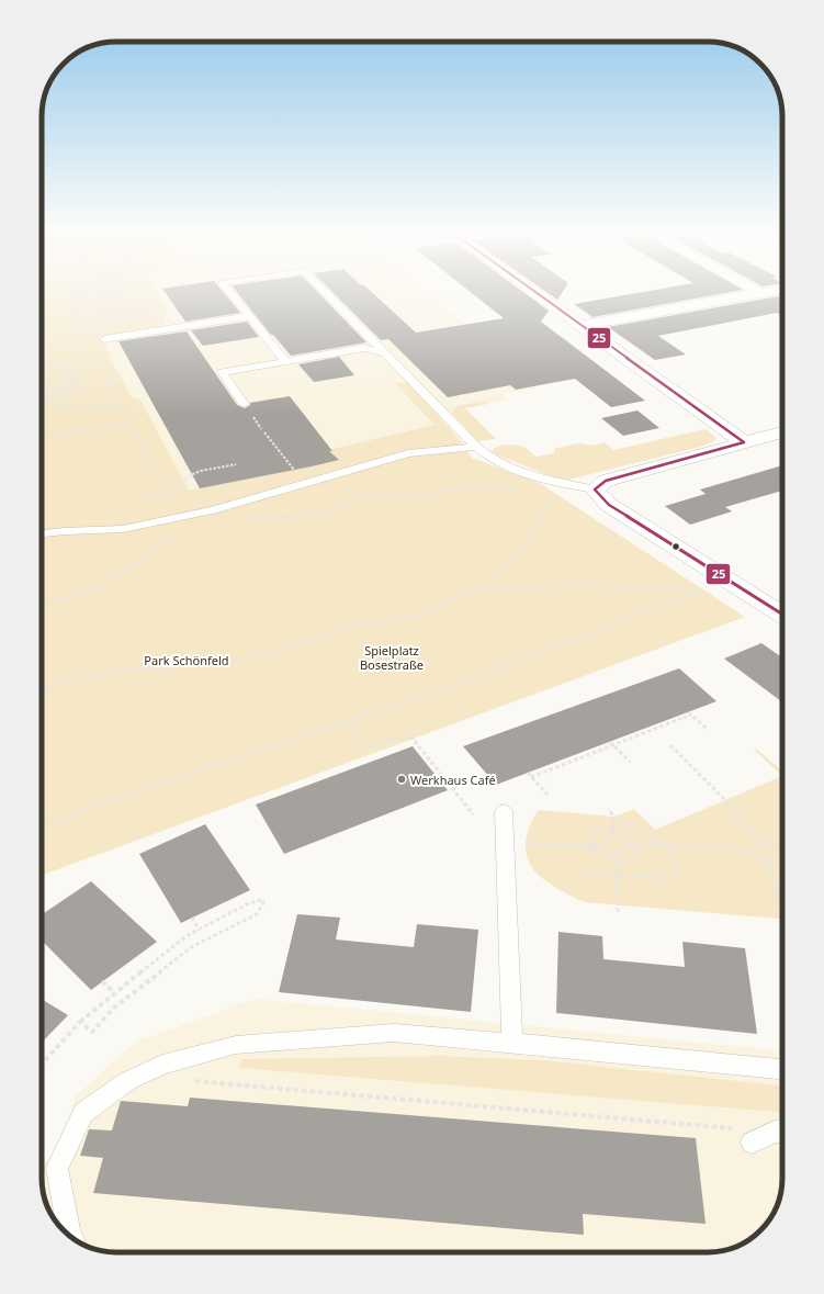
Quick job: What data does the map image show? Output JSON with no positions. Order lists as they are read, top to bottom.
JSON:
{
  "parks": ["Spielplatz Bosestraße", "Park Schönfeld"],
  "places": ["Werkhaus Café"],
  "lines": ["transit line 25"]
}
